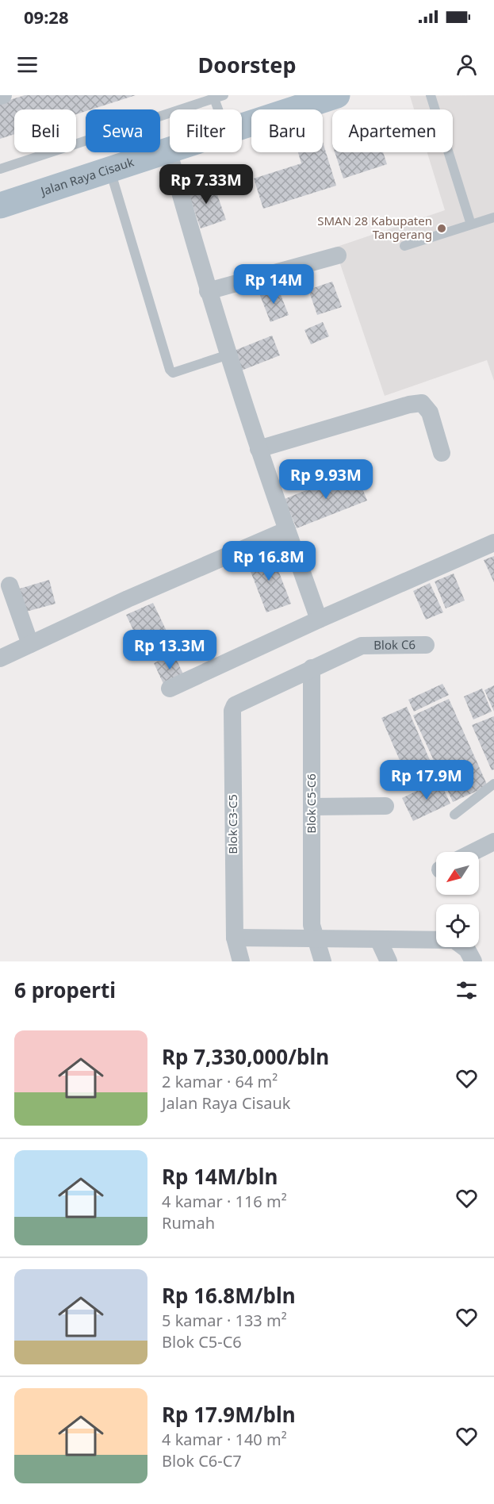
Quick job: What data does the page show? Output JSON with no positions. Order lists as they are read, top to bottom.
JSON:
{
  "streets": {
    "main road": ["Jalan Raya Cisauk"],
    "street": ["Blok C6", "Blok C5-C6", "Blok C3-C5"]
  },
  "crossings": [
    ["Blok C6", "Blok C5-C6"],
    ["Blok C6", "Blok C3-C5"]
  ],
  "places": ["SMAN 28 Kabupaten Tangerang"],
  "north": "bottom left",
  "page": {
    "status": "09:28",
    "header": "Doorstep",
    "chip": [
      "Beli",
      "Sewa",
      "Filter",
      "Baru",
      "Apartemen"
    ],
    "price": [
      "Rp 7.33M",
      "Rp 14M",
      "Rp 9.93M",
      "Rp 16.8M",
      "Rp 13.3M",
      "Rp 17.9M"
    ],
    "heading": "6 properti",
    "list": [
      {
        "name": "Rp 7,330,000/bln",
        "note": "2 kamar · 64 m² · Jalan Raya Cisauk"
      },
      {
        "name": "Rp 14M/bln",
        "note": "4 kamar · 116 m² · Rumah"
      },
      {
        "name": "Rp 16.8M/bln",
        "note": "5 kamar · 133 m² · Blok C5-C6"
      },
      {
        "name": "Rp 17.9M/bln",
        "note": "4 kamar · 140 m² · Blok C6-C7"
      }
    ]
  }
}
